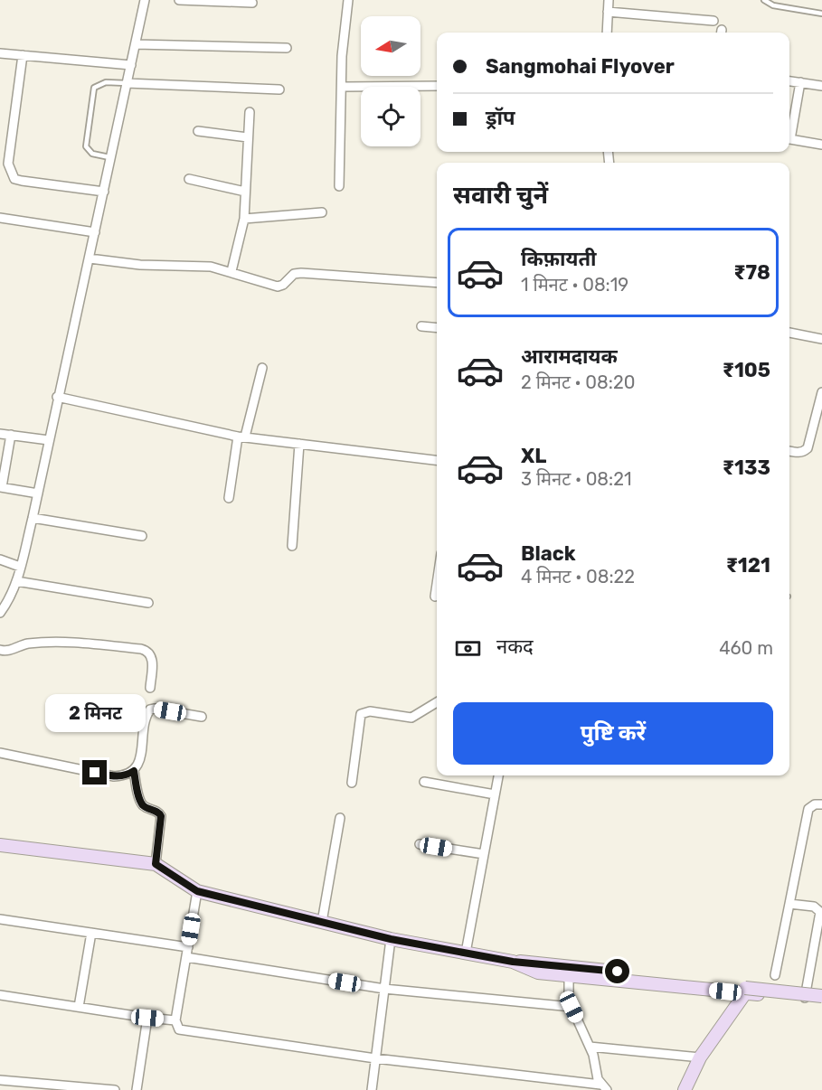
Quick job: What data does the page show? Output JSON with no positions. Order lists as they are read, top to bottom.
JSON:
{
  "north": "left",
  "page": {
    "banner": ["Sangmohai Flyover", "ड्रॉप"],
    "heading": "सवारी चुनें",
    "list": [
      {
        "name": "किफ़ायती",
        "note": "1 मिनट · 08:19",
        "value": "₹78"
      },
      {
        "name": "आरामदायक",
        "note": "2 मिनट · 08:20",
        "value": "₹105"
      },
      {
        "name": "XL",
        "note": "3 मिनट · 08:21",
        "value": "₹133"
      },
      {
        "name": "Black",
        "note": "4 मिनट · 08:22",
        "value": "₹121"
      }
    ],
    "pay": ["नकद", "460 m"],
    "buttons": "पुष्टि करें",
    "bubble": "2 मिनट"
  }
}
